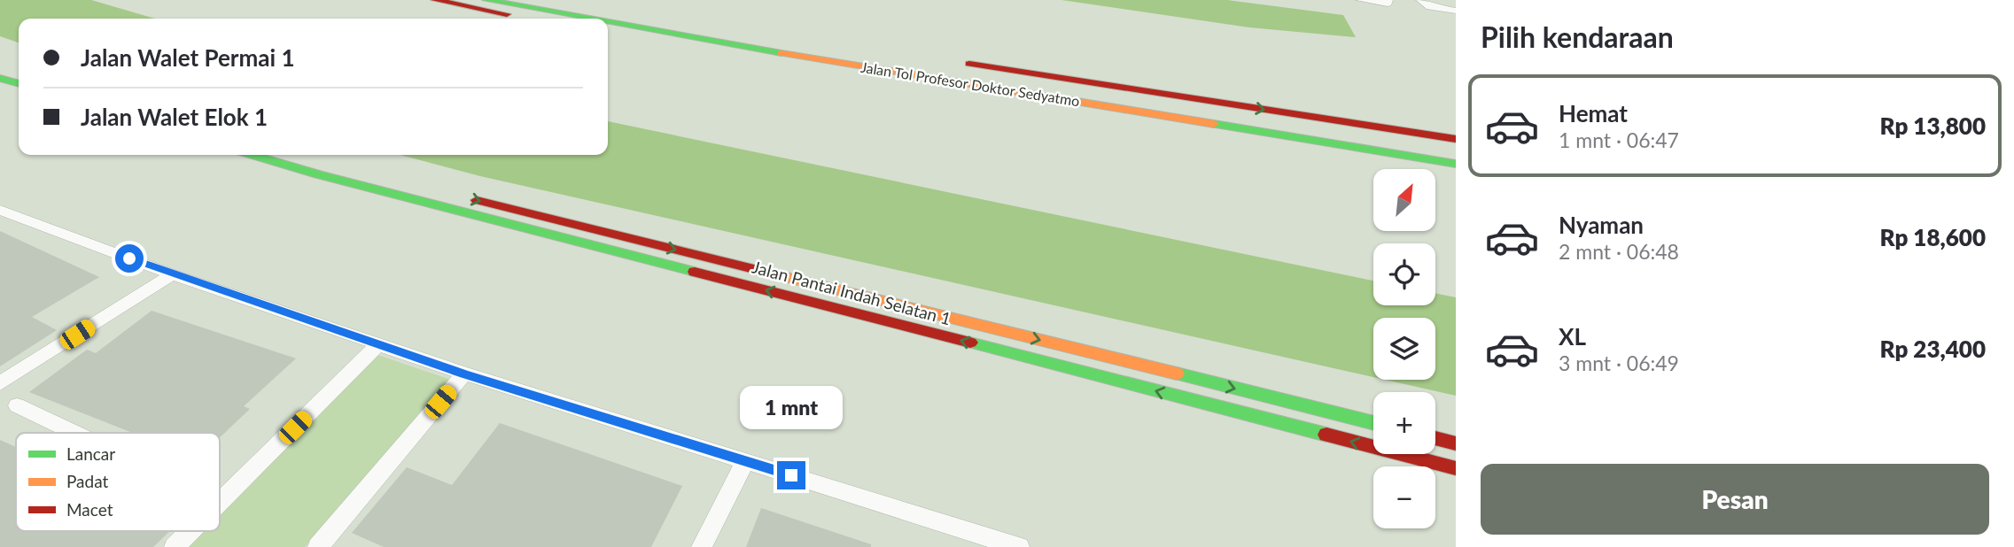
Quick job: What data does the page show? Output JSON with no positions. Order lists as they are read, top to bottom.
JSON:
{
  "streets": {
    "main road": ["Jalan Tol Profesor Doktor Sedyatmo", "Jalan Pantai Indah Selatan 1"]
  },
  "legend": ["Lancar", "Padat", "Macet"],
  "north": "top right",
  "page": {
    "heading": "Pilih kendaraan",
    "banner": ["Jalan Walet Permai 1", "Jalan Walet Elok 1"],
    "list": [
      {
        "name": "Hemat",
        "note": "1 mnt · 06:47",
        "value": "Rp 13,800"
      },
      {
        "name": "Nyaman",
        "note": "2 mnt · 06:48",
        "value": "Rp 18,600"
      },
      {
        "name": "XL",
        "note": "3 mnt · 06:49",
        "value": "Rp 23,400"
      }
    ],
    "map_buttons": ["+", "−"],
    "bubble": "1 mnt",
    "buttons": "Pesan"
  }
}
